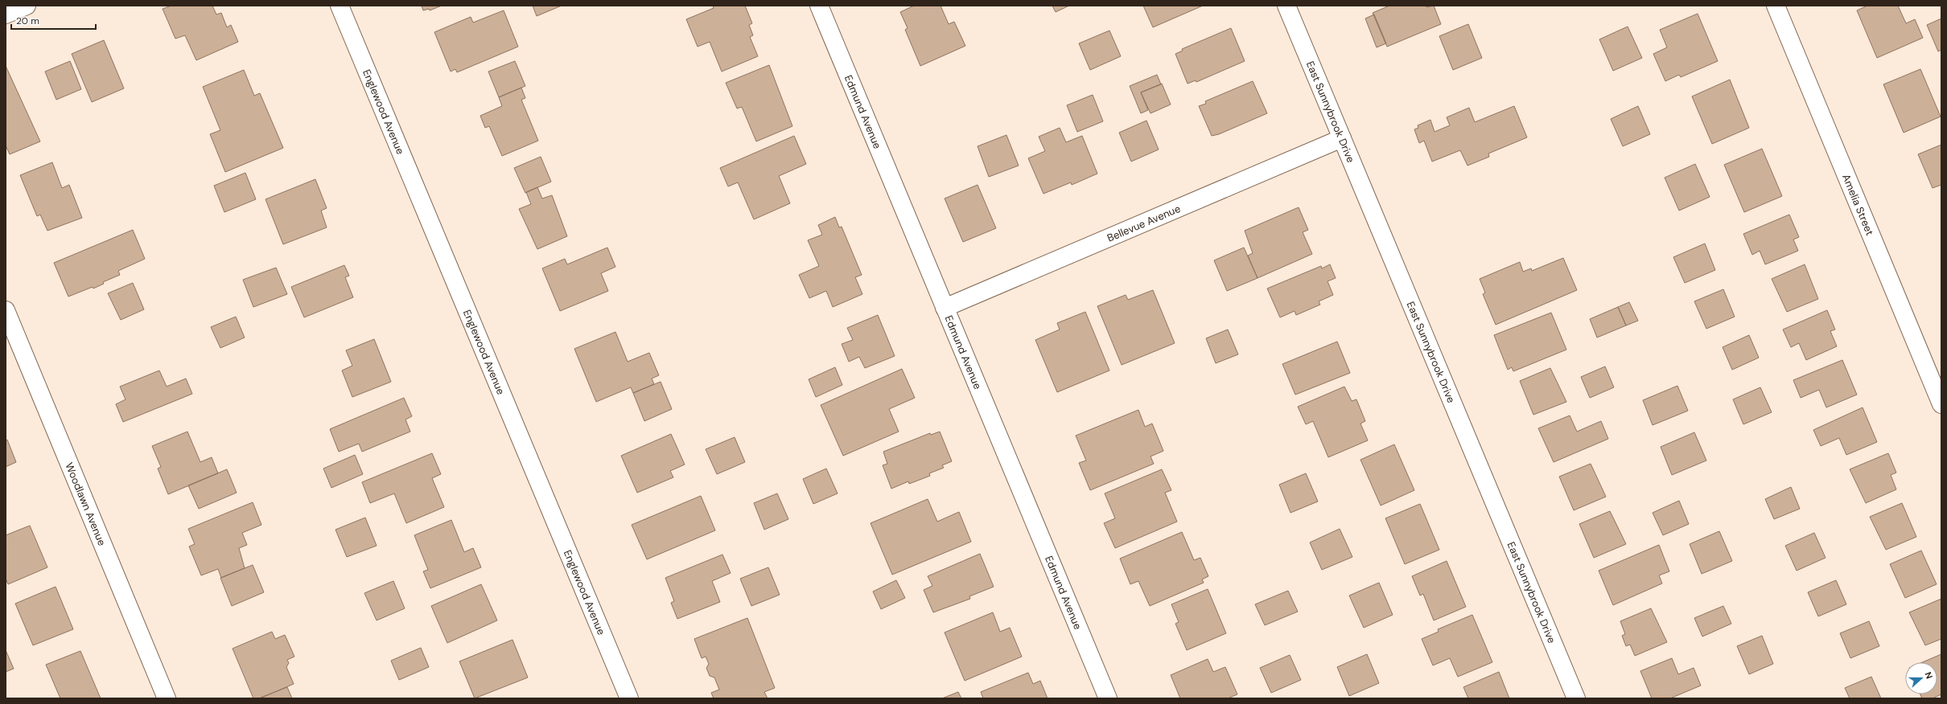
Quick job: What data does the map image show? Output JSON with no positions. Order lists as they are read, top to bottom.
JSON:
{
  "streets": {
    "street": [
      "Englewood Avenue",
      "Edmund Avenue",
      "East Sunnybrook Drive",
      "Amelia Street",
      "Bellevue Avenue",
      "Woodlawn Avenue"
    ]
  },
  "crossings": [
    ["Edmund Avenue", "Bellevue Avenue"],
    ["East Sunnybrook Drive", "Bellevue Avenue"]
  ],
  "scale_bar": "20 m",
  "north": "right"
}
